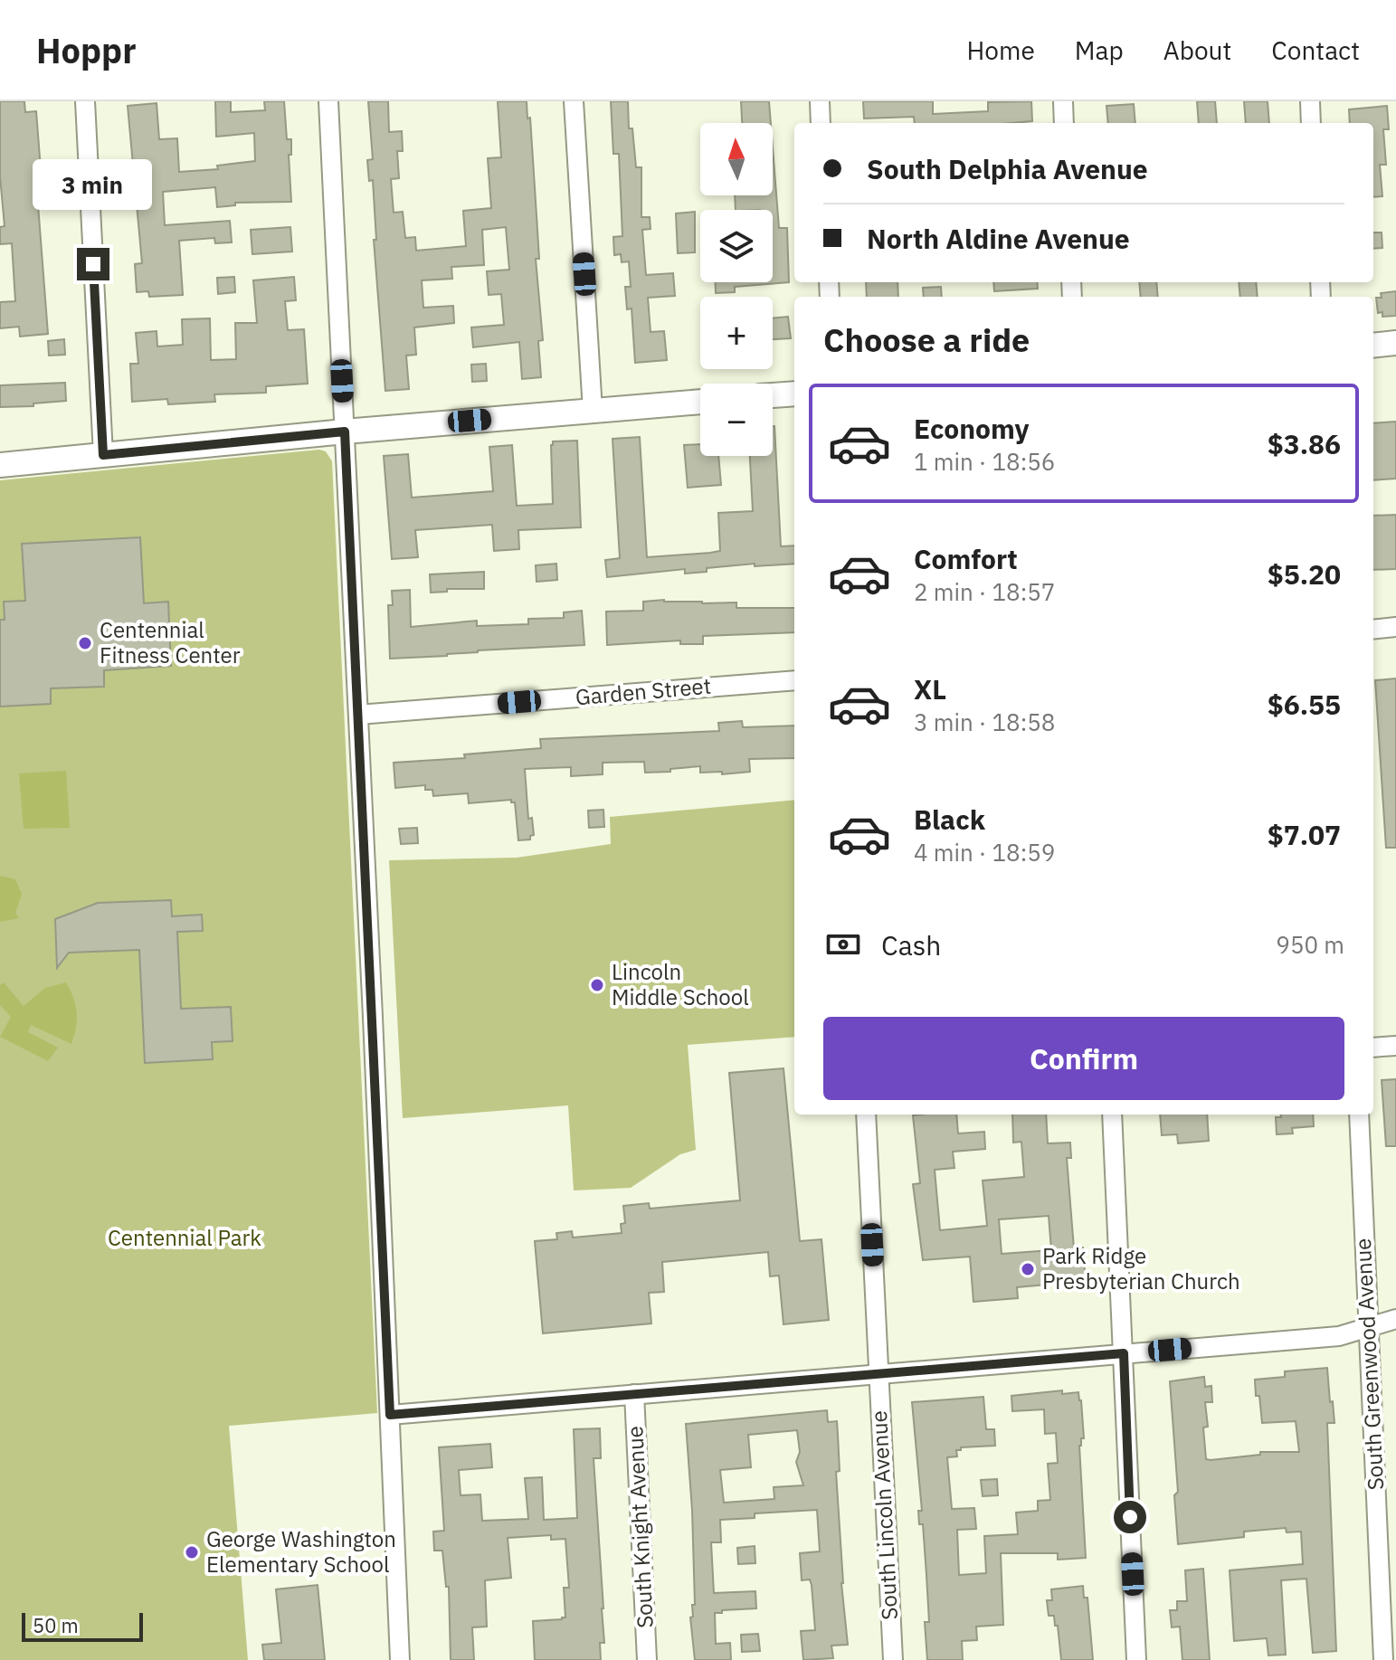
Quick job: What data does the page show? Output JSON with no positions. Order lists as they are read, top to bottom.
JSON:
{
  "streets": {
    "street": [
      "Garden Street",
      "South Greenwood Avenue",
      "South Lincoln Avenue",
      "South Knight Avenue"
    ]
  },
  "parks": ["Centennial Park"],
  "places": [
    "Centennial Fitness Center",
    "Lincoln Middle School",
    "Park Ridge Presbyterian Church",
    "George Washington Elementary School"
  ],
  "scale_bar": "50 m",
  "north": "top",
  "page": {
    "header": "Hoppr",
    "nav": [
      "Home",
      "Map",
      "About",
      "Contact"
    ],
    "map_buttons": ["+", "−"],
    "banner": ["South Delphia Avenue", "North Aldine Avenue"],
    "bubble": "3 min",
    "heading": "Choose a ride",
    "list": [
      {
        "name": "Economy",
        "note": "1 min · 18:56",
        "value": "$3.86"
      },
      {
        "name": "Comfort",
        "note": "2 min · 18:57",
        "value": "$5.20"
      },
      {
        "name": "XL",
        "note": "3 min · 18:58",
        "value": "$6.55"
      },
      {
        "name": "Black",
        "note": "4 min · 18:59",
        "value": "$7.07"
      }
    ],
    "pay": ["Cash", "950 m"],
    "buttons": "Confirm",
    "scale": "50 m"
  }
}
